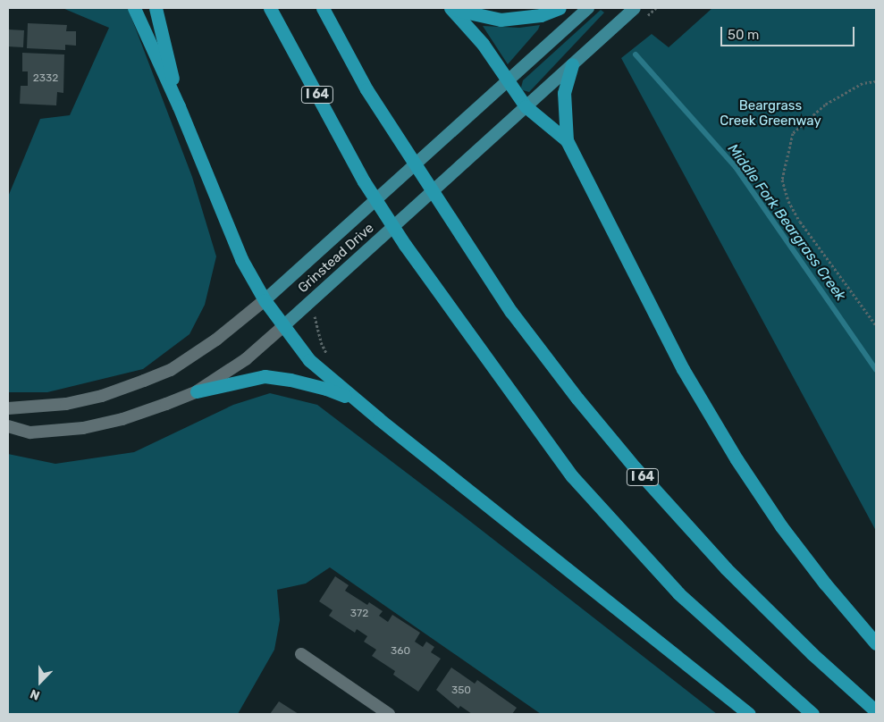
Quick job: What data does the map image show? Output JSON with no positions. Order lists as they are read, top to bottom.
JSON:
{
  "streets": {
    "highway": ["I 64"],
    "main road": ["Grinstead Drive"]
  },
  "water": ["Middle Fork Beargrass Creek"],
  "parks": ["Beargrass Creek Greenway"],
  "house_numbers": [
    "2332",
    "372",
    "360",
    "350"
  ],
  "scale_bar": "50 m",
  "north": "bottom"
}
